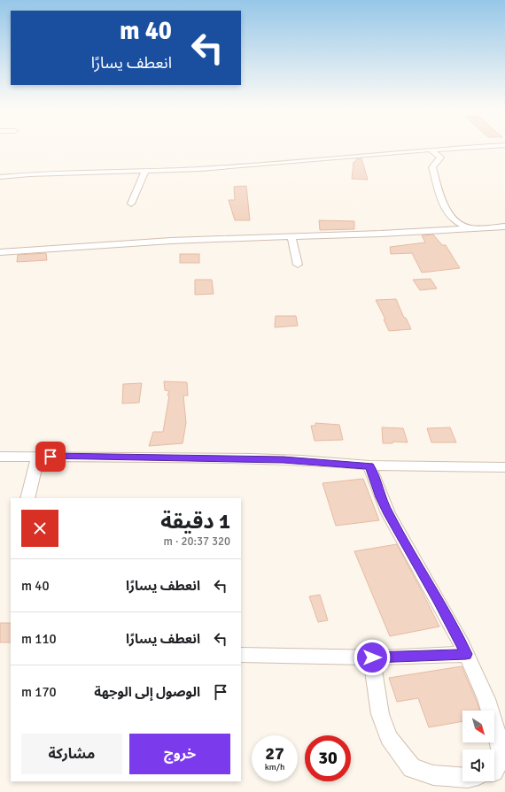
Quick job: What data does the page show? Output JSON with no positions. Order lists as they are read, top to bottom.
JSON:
{
  "north": "bottom right",
  "page": {
    "turn": ["40 m", "انعطف يسارًا"],
    "heading": ["1 دقيقة", "320 m · 20:37"],
    "list": [
      {
        "name": "انعطف يسارًا",
        "value": "40 m"
      },
      {
        "name": "انعطف يسارًا",
        "value": "110 m"
      },
      {
        "name": "الوصول إلى الوجهة",
        "value": "170 m"
      }
    ],
    "buttons": ["خروج", "مشاركة"],
    "speed": "27 km/h",
    "limit": "30"
  }
}
